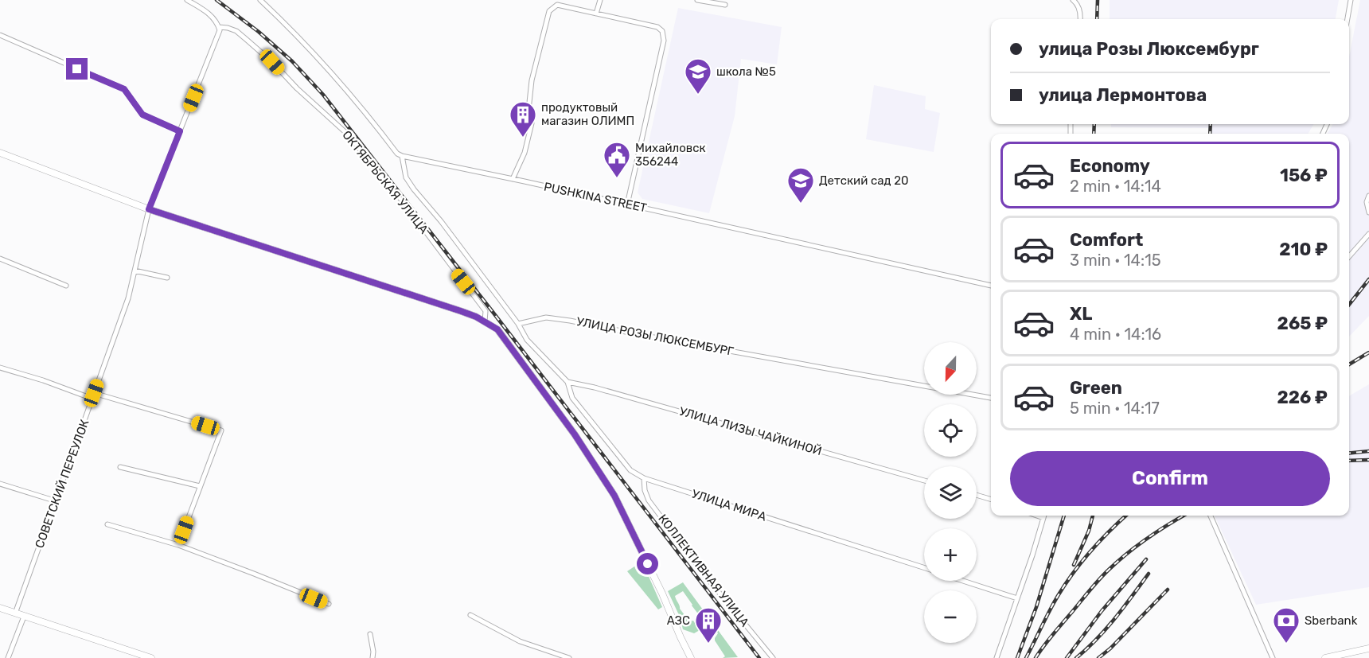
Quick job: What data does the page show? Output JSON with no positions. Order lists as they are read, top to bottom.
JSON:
{
  "streets": {
    "street": [
      "ОКТЯБРЬСКАЯ УЛИЦА",
      "PUSHKINA STREET",
      "УЛИЦА РОЗЫ ЛЮКСЕМБУРГ",
      "УЛИЦА ЛИЗЫ ЧАЙКИНОЙ",
      "СОВЕТСКИЙ ПЕРЕУЛОК",
      "УЛИЦА МИРА",
      "КОЛЛЕКТИВНАЯ УЛИЦА"
    ]
  },
  "crossings": [
    ["ОКТЯБРЬСКАЯ УЛИЦА", "СОВЕТСКИЙ ПЕРЕУЛОК"],
    ["УЛИЦА ЛИЗЫ ЧАЙКИНОЙ", "УЛИЦА МИРА"],
    ["УЛИЦА МИРА", "КОЛЛЕКТИВНАЯ УЛИЦА"]
  ],
  "places": {
    "school or university": ["школа №5", "Детский сад 20"],
    "building": ["продуктовый магазин ОЛИМП", "АЗС"],
    "public building": ["Михайловск 356244"],
    "bank": ["Sberbank"]
  },
  "north": "bottom",
  "page": {
    "banner": ["улица Розы Люксембург", "улица Лермонтова"],
    "list": [
      {
        "name": "Economy",
        "note": "2 min · 14:14",
        "value": "156 ₽"
      },
      {
        "name": "Comfort",
        "note": "3 min · 14:15",
        "value": "210 ₽"
      },
      {
        "name": "XL",
        "note": "4 min · 14:16",
        "value": "265 ₽"
      },
      {
        "name": "Green",
        "note": "5 min · 14:17",
        "value": "226 ₽"
      }
    ],
    "map_buttons": ["+", "−"],
    "buttons": "Confirm"
  }
}
